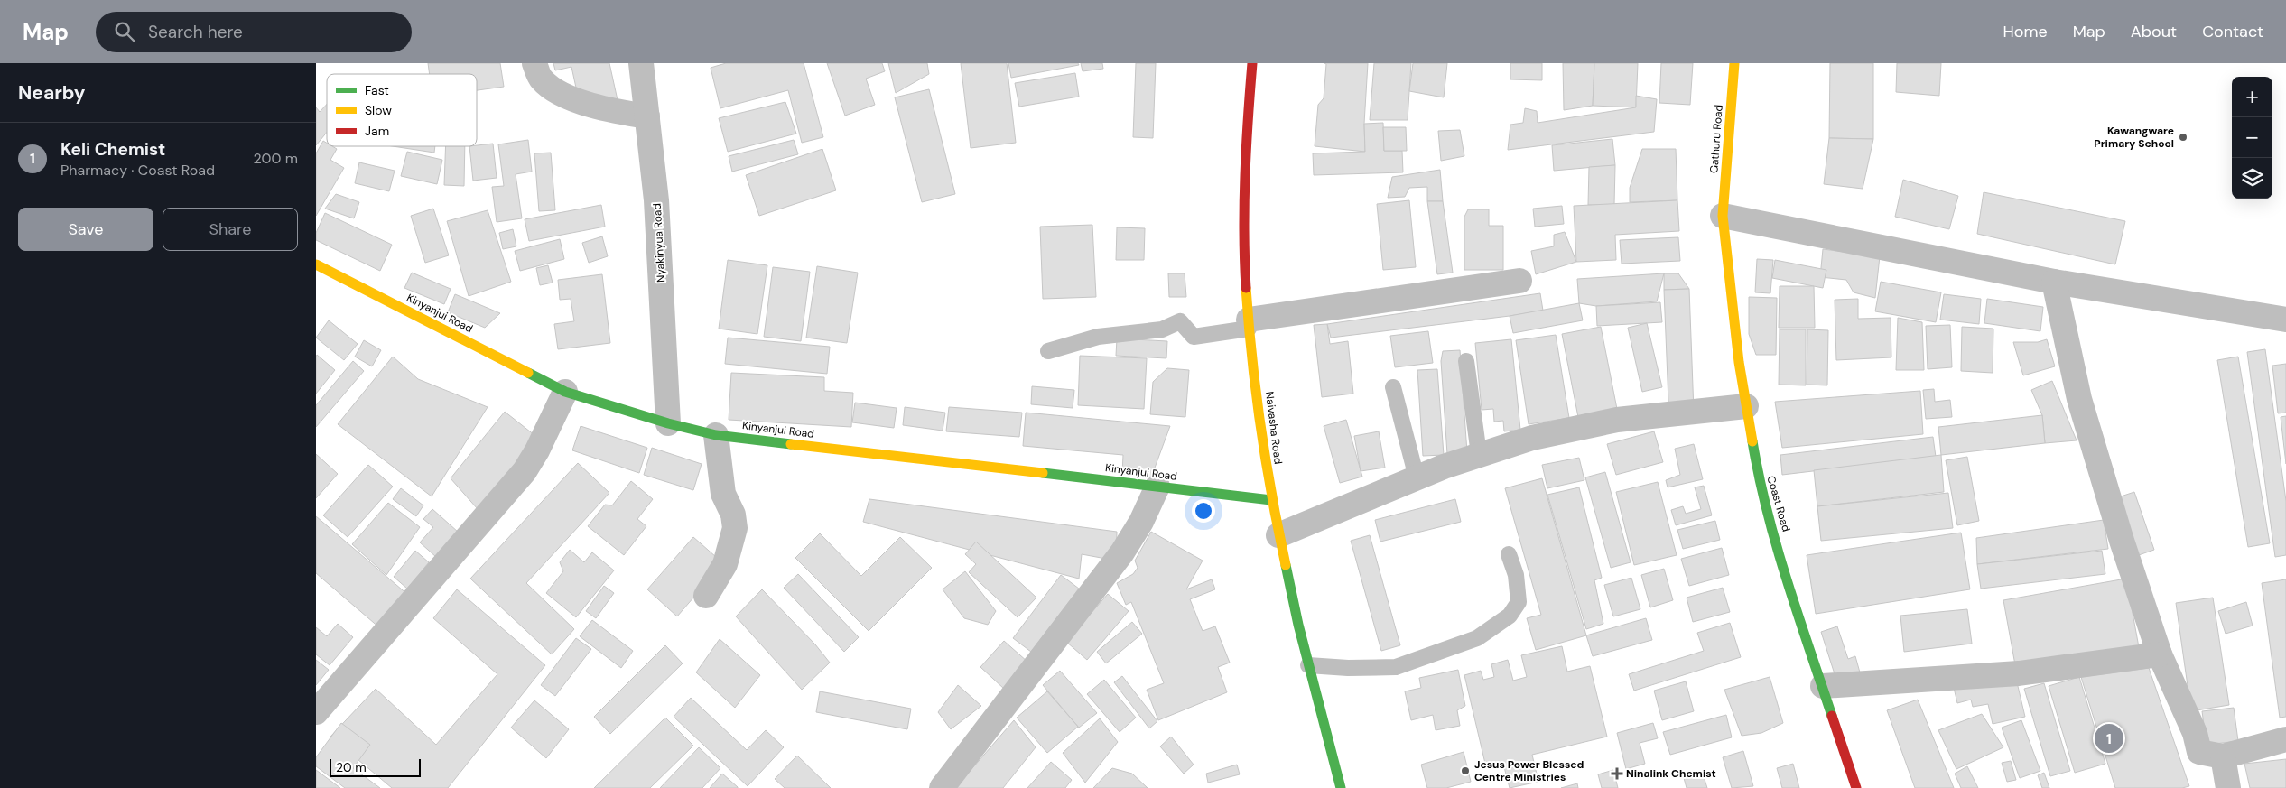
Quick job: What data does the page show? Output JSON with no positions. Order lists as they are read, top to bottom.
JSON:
{
  "streets": {
    "main road": [
      "Gathuru Road",
      "Kinyanjui Road",
      "Naivasha Road",
      "Coast Road"
    ],
    "street": ["Nyakinyua Road"]
  },
  "crossings": [
    ["Gathuru Road", "Coast Road"],
    ["Nyakinyua Road", "Kinyanjui Road"],
    ["Kinyanjui Road", "Naivasha Road"]
  ],
  "places": {
    "other": ["Kawangware Primary School", "Jesus Power Blessed Centre Ministries"],
    "health": ["Ninalink Chemist"]
  },
  "legend": ["Fast", "Slow", "Jam"],
  "scale_bar": "20 m",
  "page": {
    "header": "Map",
    "search": "Search here",
    "nav": [
      "Home",
      "Map",
      "About",
      "Contact"
    ],
    "heading": "Nearby",
    "map_buttons": ["+", "−"],
    "list": [
      {
        "mark": "1",
        "name": "Keli Chemist",
        "note": "Pharmacy · Coast Road",
        "value": "200 m"
      }
    ],
    "buttons": ["Save", "Share"],
    "pins": "1",
    "scale": "20 m"
  }
}
